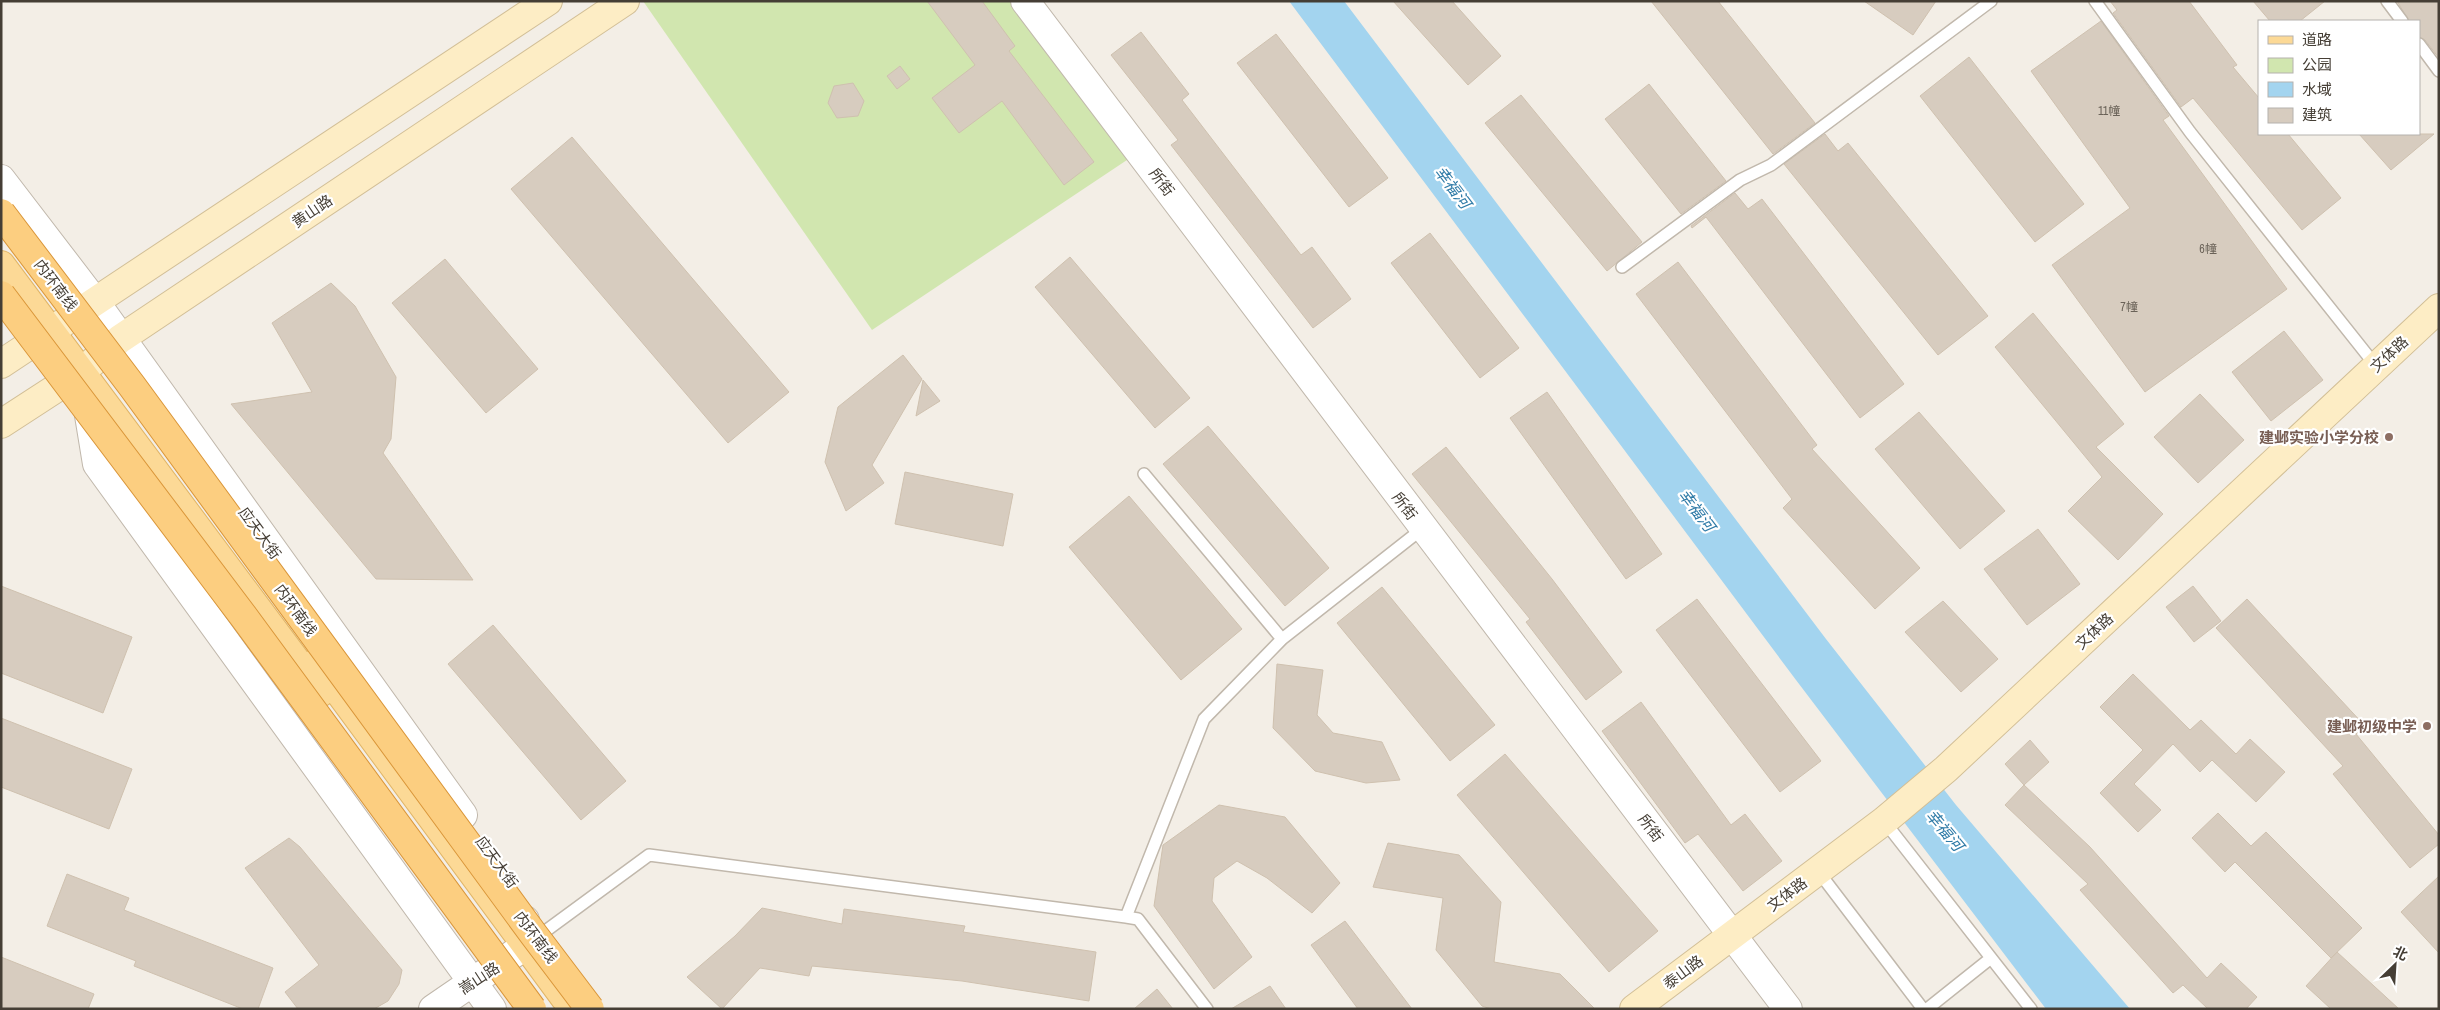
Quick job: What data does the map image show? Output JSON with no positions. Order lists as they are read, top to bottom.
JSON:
{
  "streets": {
    "highway": ["内环南线"],
    "main road": ["黄山路", "文体路", "泰山路"],
    "street": ["所街", "应天大街", "嵩山路"]
  },
  "crossings": [
    ["所街", "文体路"],
    ["所街", "泰山路"],
    ["黄山路", "应天大街"],
    ["文体路", "泰山路"],
    ["应天大街", "嵩山路"]
  ],
  "water": ["幸福河"],
  "places": ["建邺实验小学分校", "建邺初级中学"],
  "house_numbers": ["11幢", "6幢", "7幢"],
  "legend": [
    "道路",
    "公园",
    "水域",
    "建筑"
  ],
  "north": "top right"
}
